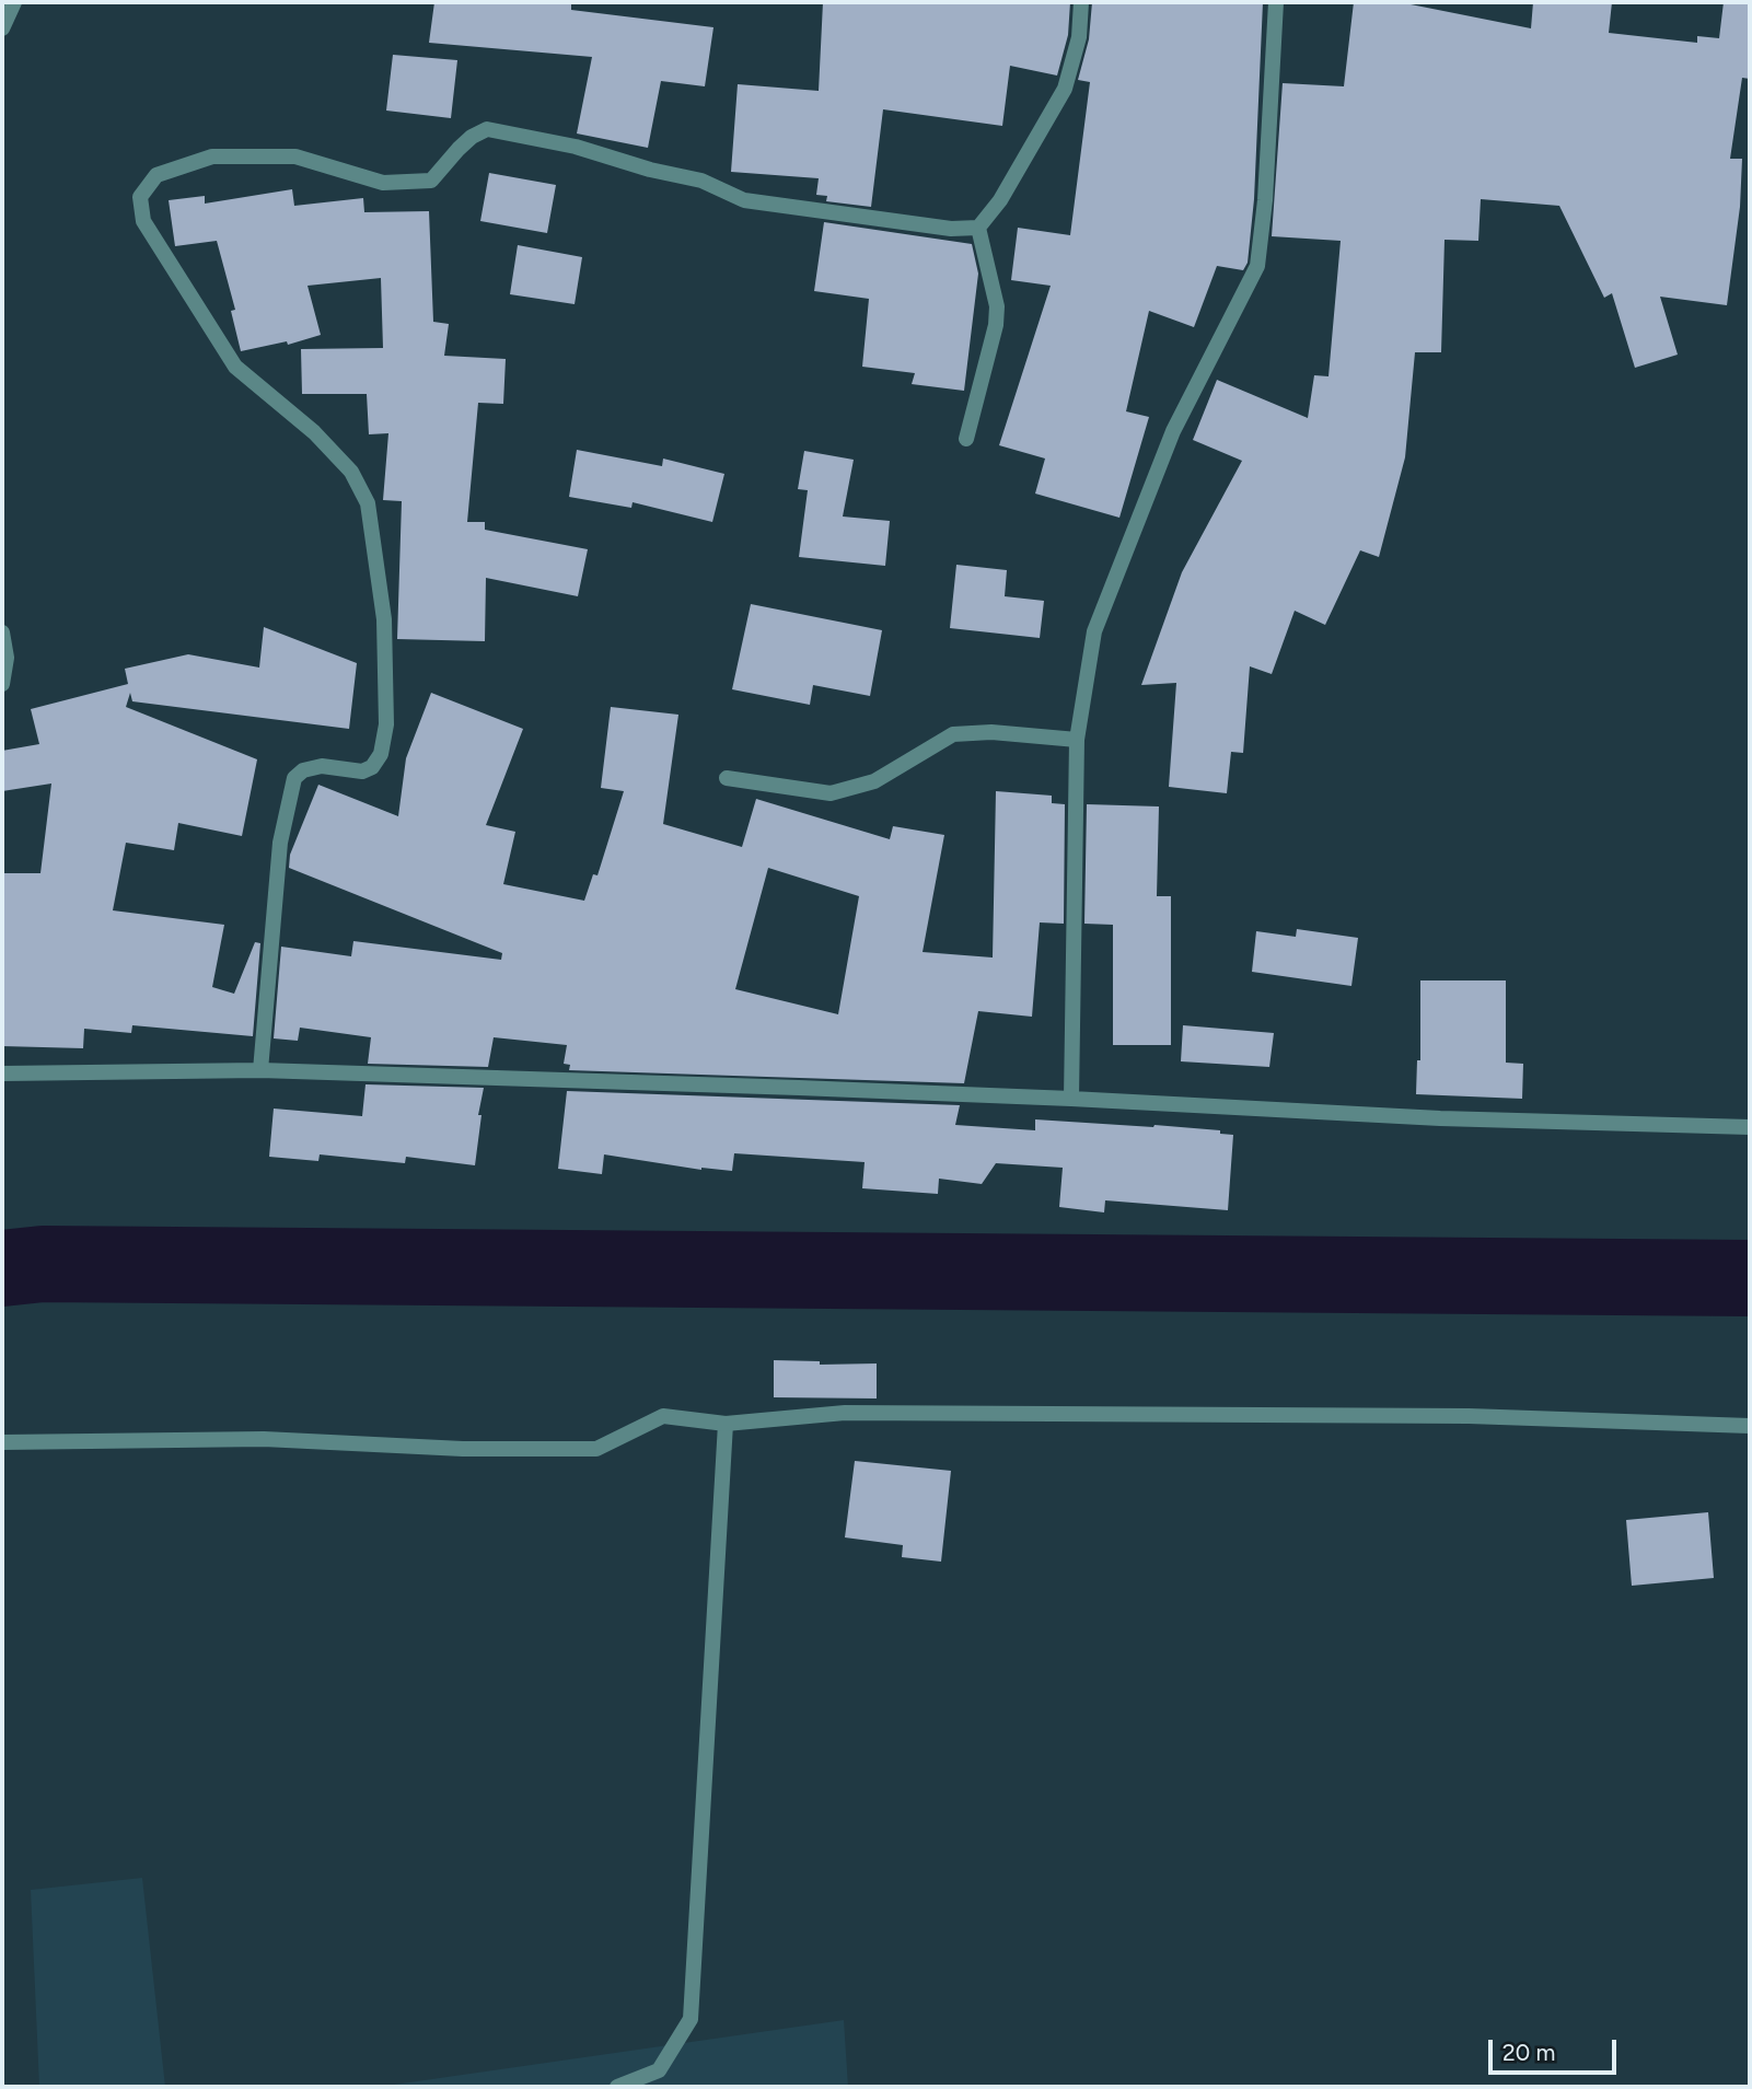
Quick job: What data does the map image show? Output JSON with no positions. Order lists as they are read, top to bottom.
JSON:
{
  "scale_bar": "20 m"
}
